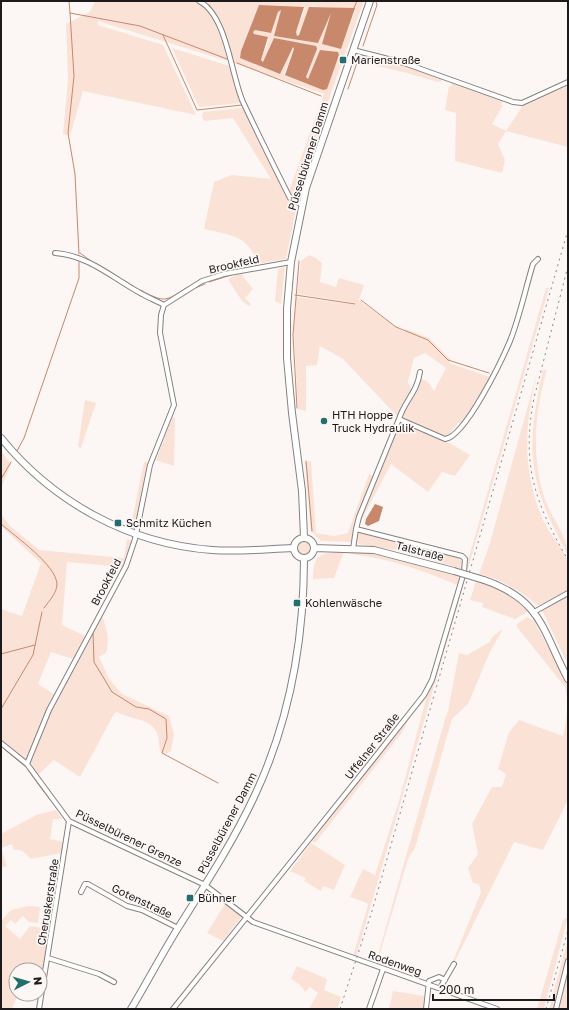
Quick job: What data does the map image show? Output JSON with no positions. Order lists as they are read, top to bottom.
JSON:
{
  "streets": {
    "main road": ["Püsselbürener Damm", "Talstraße"],
    "street": [
      "Brookfeld",
      "Uffelner Straße",
      "Püsselbürener Grenze",
      "Gotenstraße",
      "Cheruskerstraße",
      "Rodenweg"
    ]
  },
  "crossings": [
    ["Püsselbürener Damm", "Brookfeld"],
    ["Püsselbürener Damm", "Talstraße"],
    ["Püsselbürener Damm", "Püsselbürener Grenze"],
    ["Püsselbürener Damm", "Gotenstraße"],
    ["Brookfeld", "Püsselbürener Grenze"],
    ["Uffelner Straße", "Püsselbürener Grenze"],
    ["Püsselbürener Grenze", "Cheruskerstraße"],
    ["Püsselbürener Grenze", "Rodenweg"]
  ],
  "places": {
    "transit": [
      "Marienstraße",
      "Schmitz Küchen",
      "Kohlenwäsche",
      "Bühner"
    ],
    "other": ["HTH Hoppe Truck Hydraulik"]
  },
  "scale_bar": "200 m",
  "north": "right"
}
